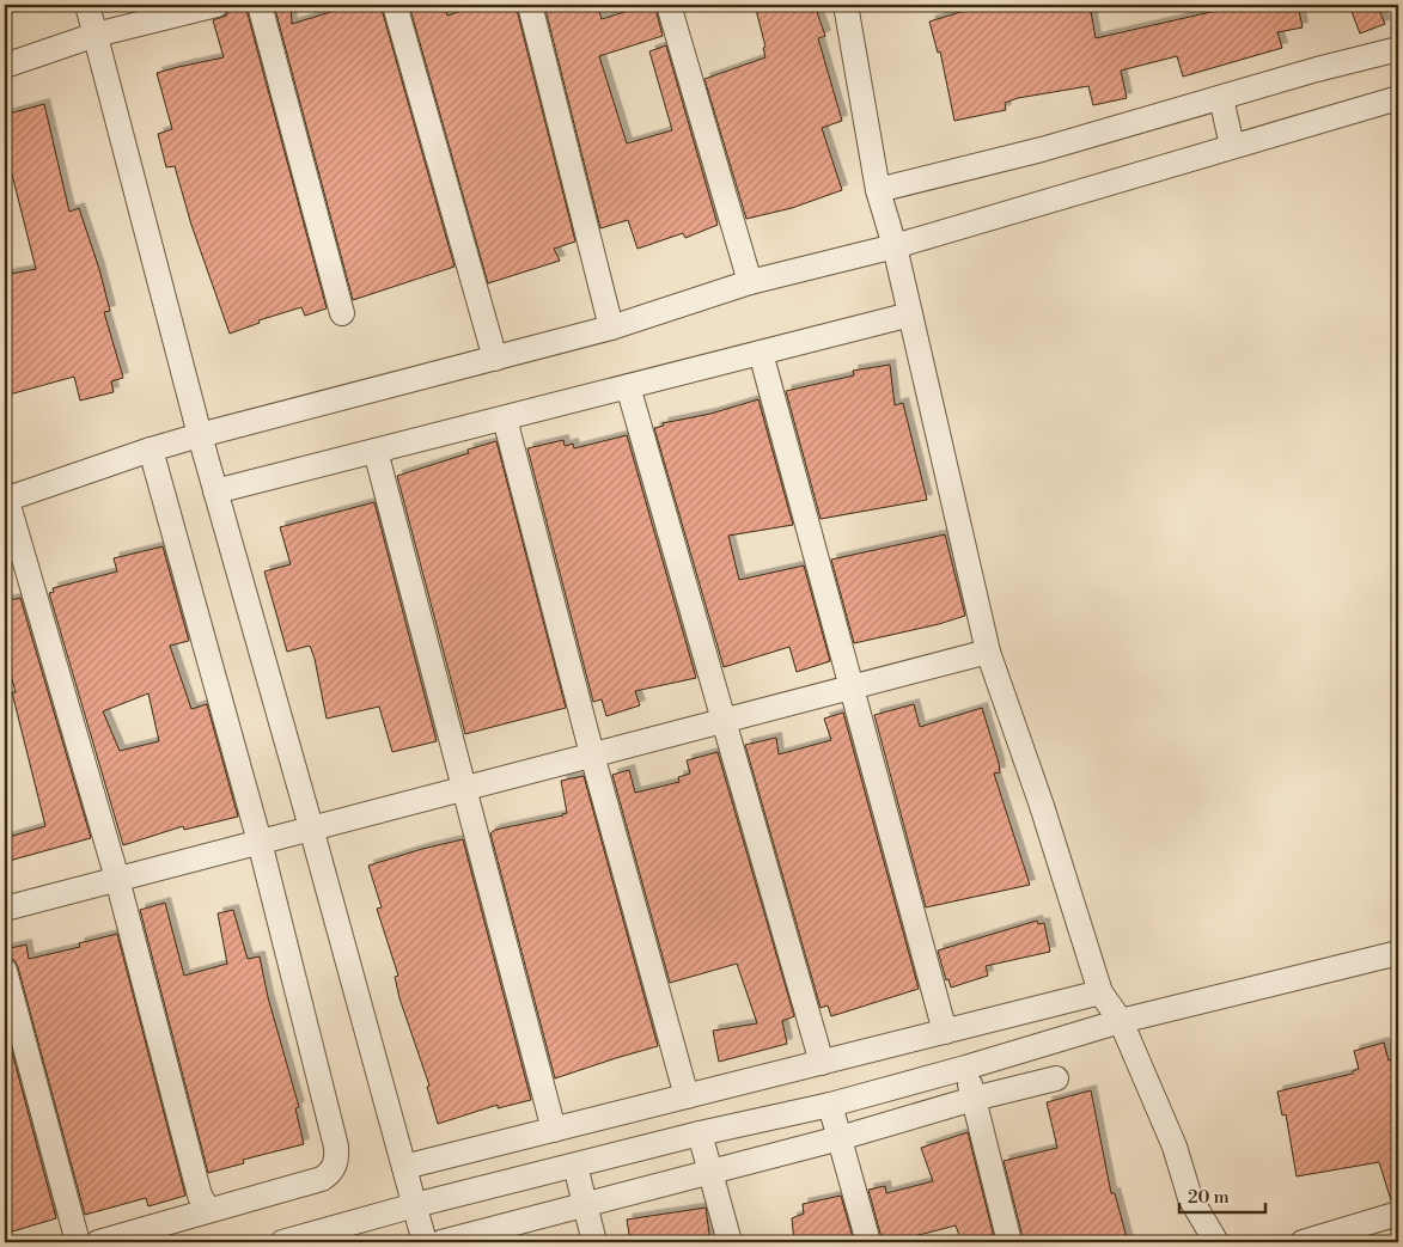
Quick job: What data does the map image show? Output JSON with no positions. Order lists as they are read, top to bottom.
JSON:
{
  "scale_bar": "20 m"
}
